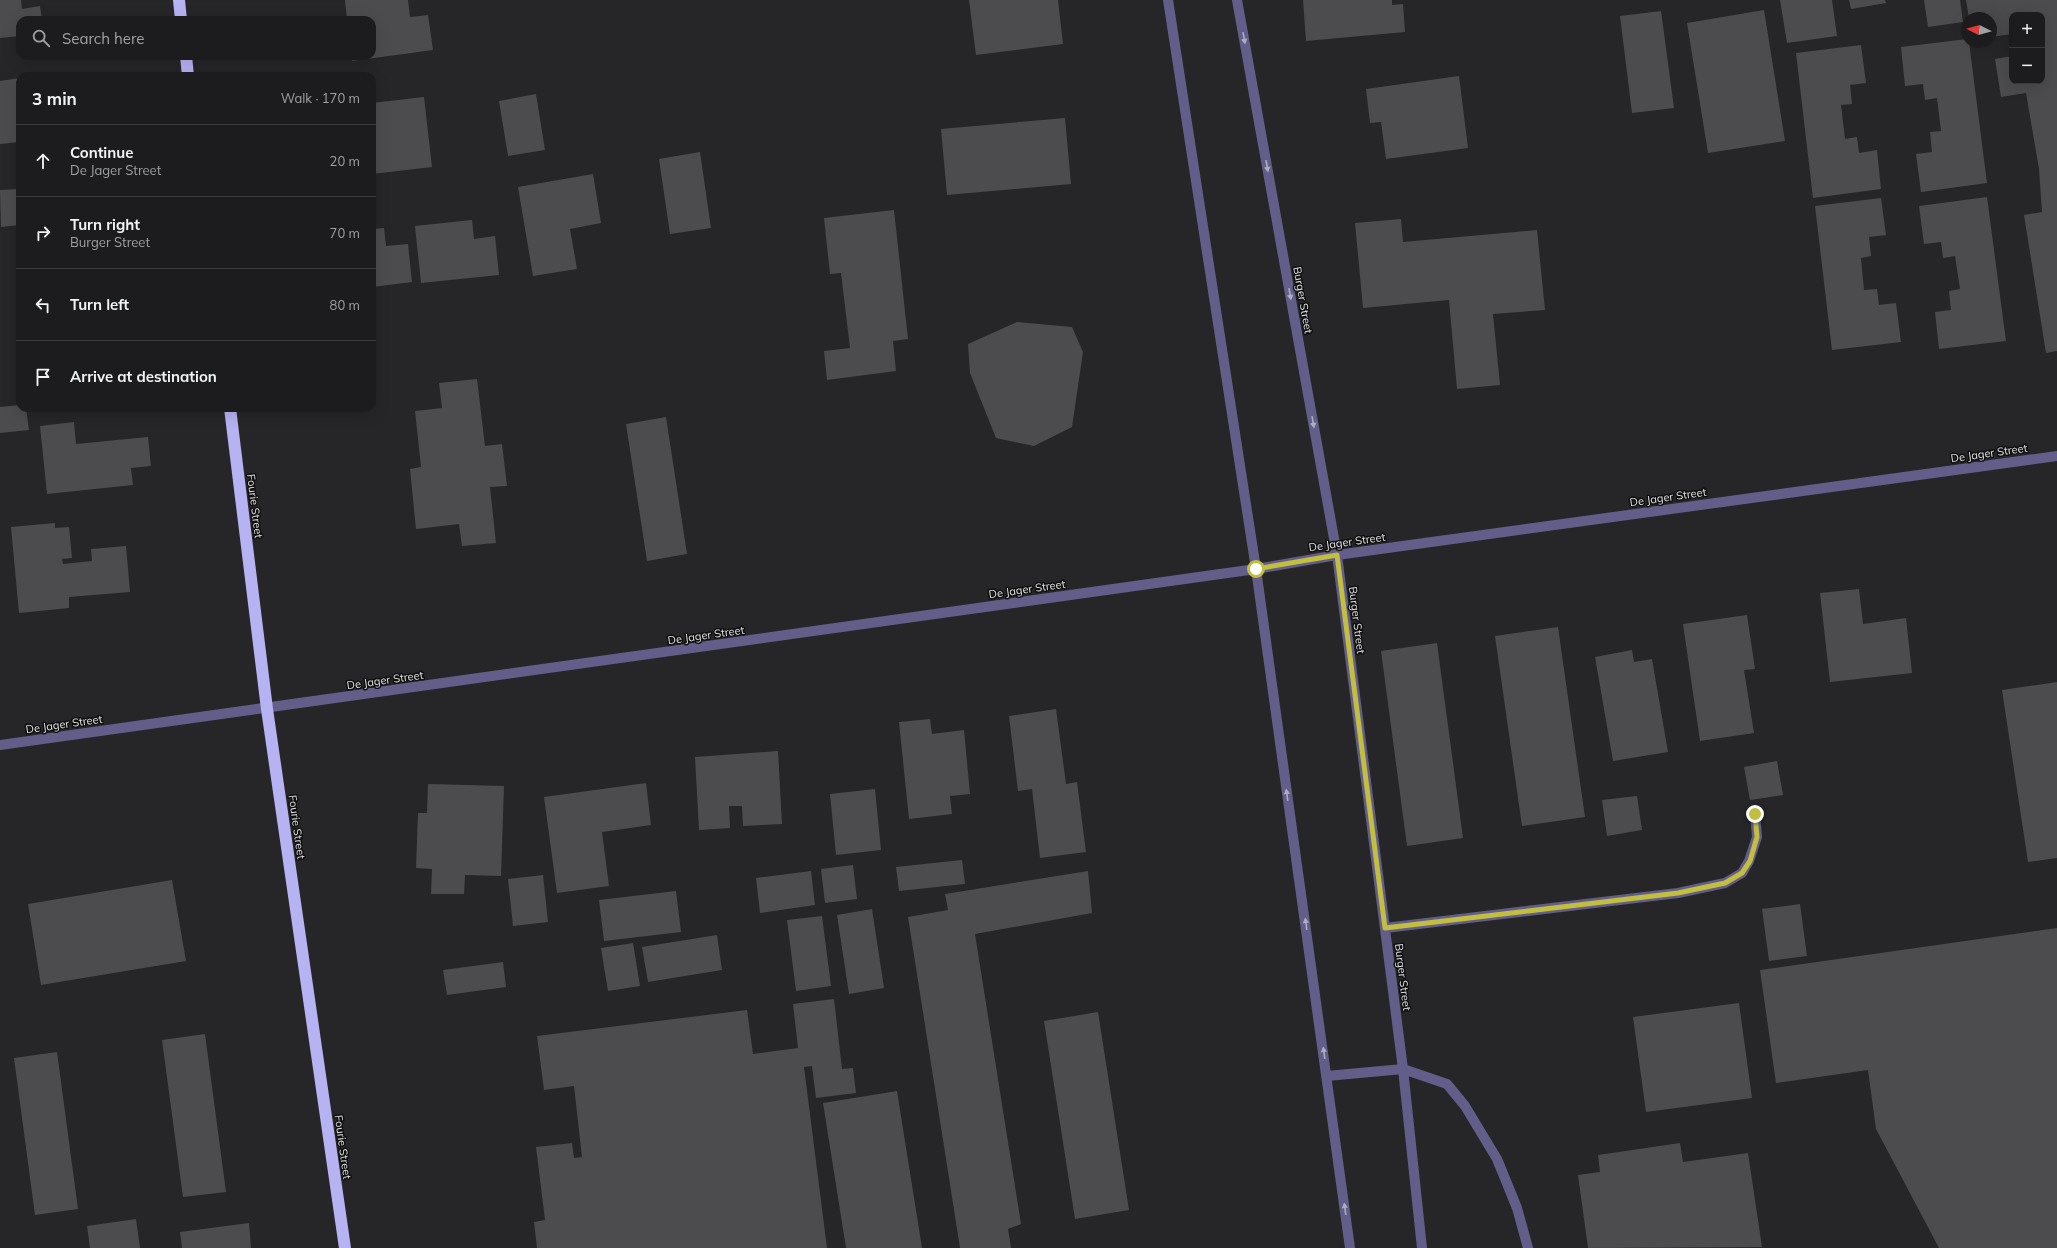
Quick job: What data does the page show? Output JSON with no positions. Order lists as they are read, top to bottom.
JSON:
{
  "streets": {
    "highway": ["Fourie Street"],
    "street": ["Burger Street", "De Jager Street"]
  },
  "crossings": [
    ["Burger Street", "De Jager Street"],
    ["De Jager Street", "Fourie Street"]
  ],
  "north": "left",
  "page": {
    "map_buttons": ["+", "−"],
    "search": "Search here",
    "heading": ["3 min", "Walk · 170 m"],
    "list": [
      ["Continue", "De Jager Street", "20 m"],
      ["Turn right", "Burger Street", "70 m"],
      ["Turn left", "80 m"],
      "Arrive at destination"
    ]
  }
}
